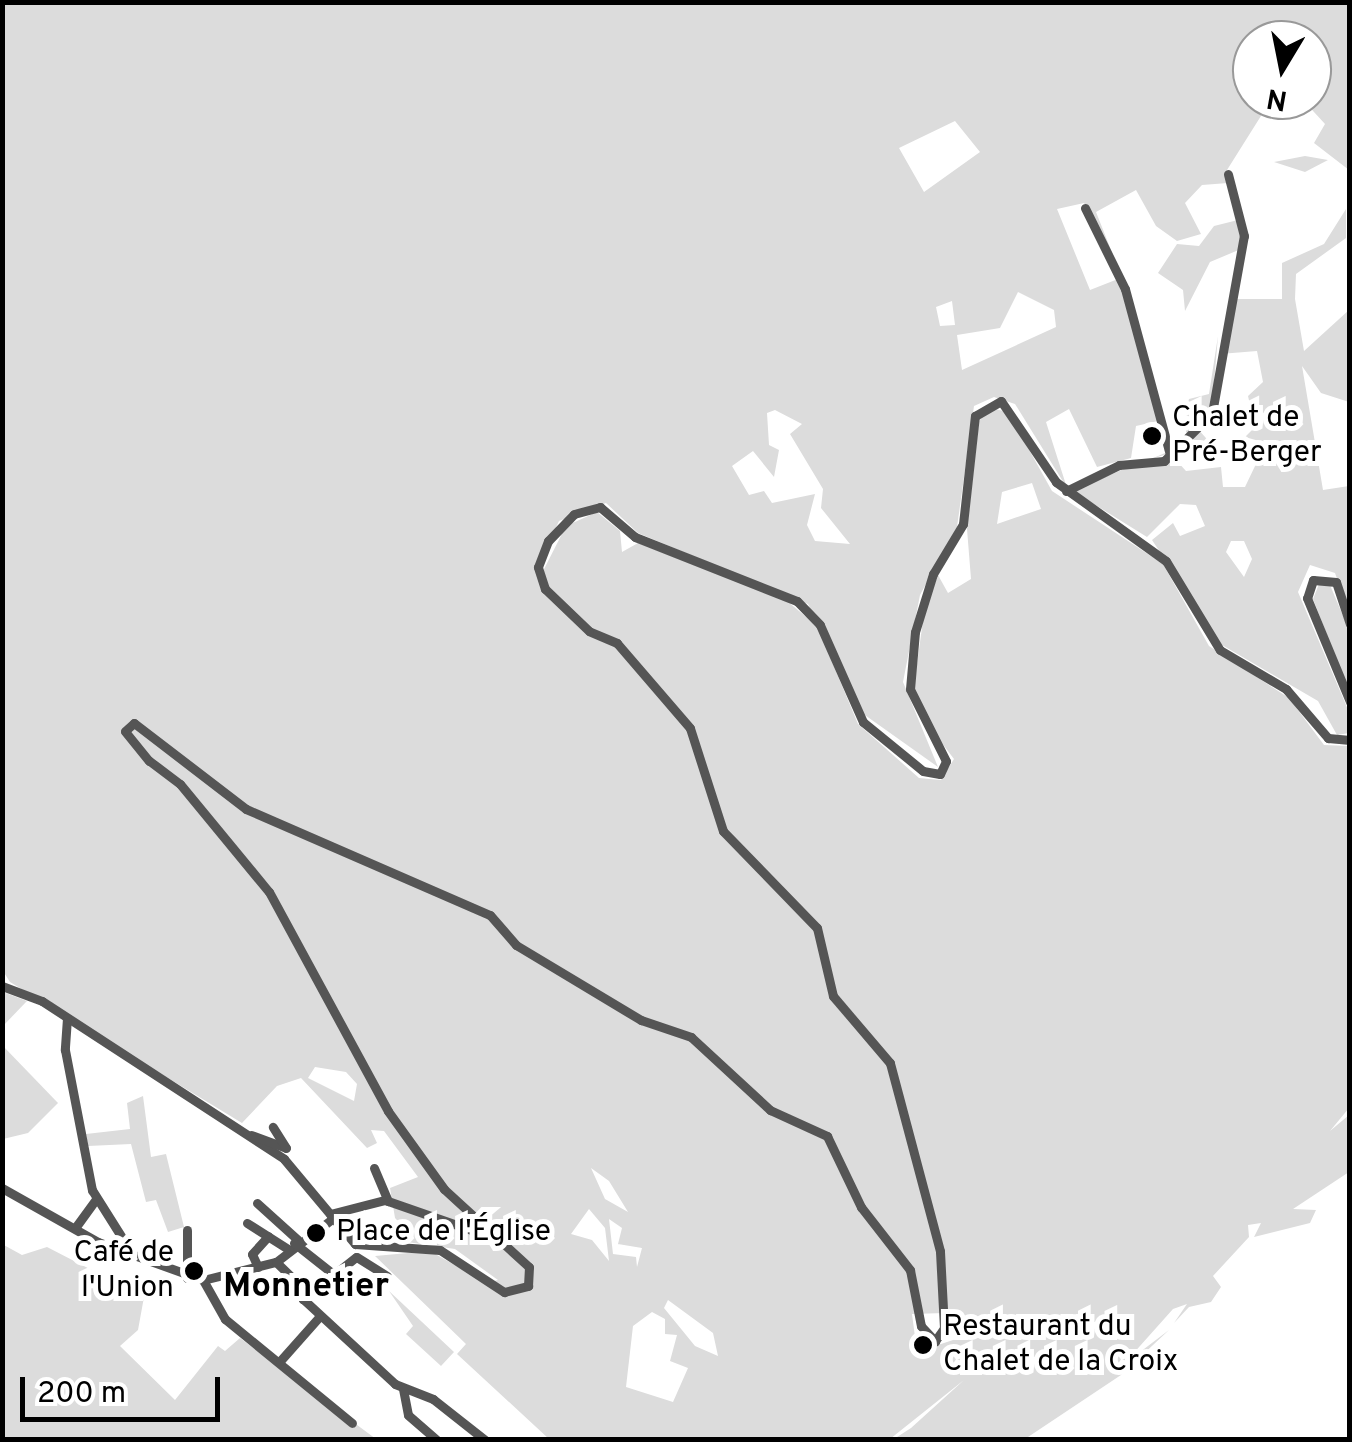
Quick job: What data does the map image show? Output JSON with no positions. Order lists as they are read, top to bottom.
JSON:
{
  "districts": ["Monnetier"],
  "places": [
    "Chalet de Pré-Berger",
    "Place de l'Église",
    "Café de l'Union",
    "Restaurant du Chalet de la Croix"
  ],
  "scale_bar": "200 m",
  "north": "bottom"
}
